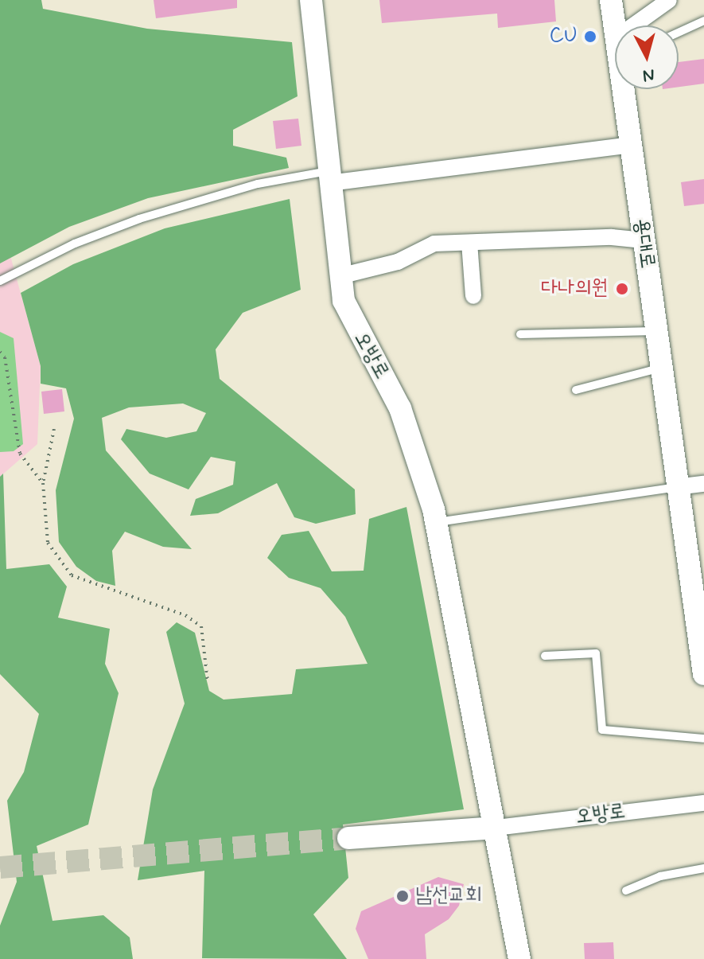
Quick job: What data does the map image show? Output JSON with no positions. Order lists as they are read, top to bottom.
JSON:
{
  "streets": {
    "main road": ["용대로", "오방로"]
  },
  "places": ["CU", "다나의원", "남선교회"],
  "north": "bottom"
}
